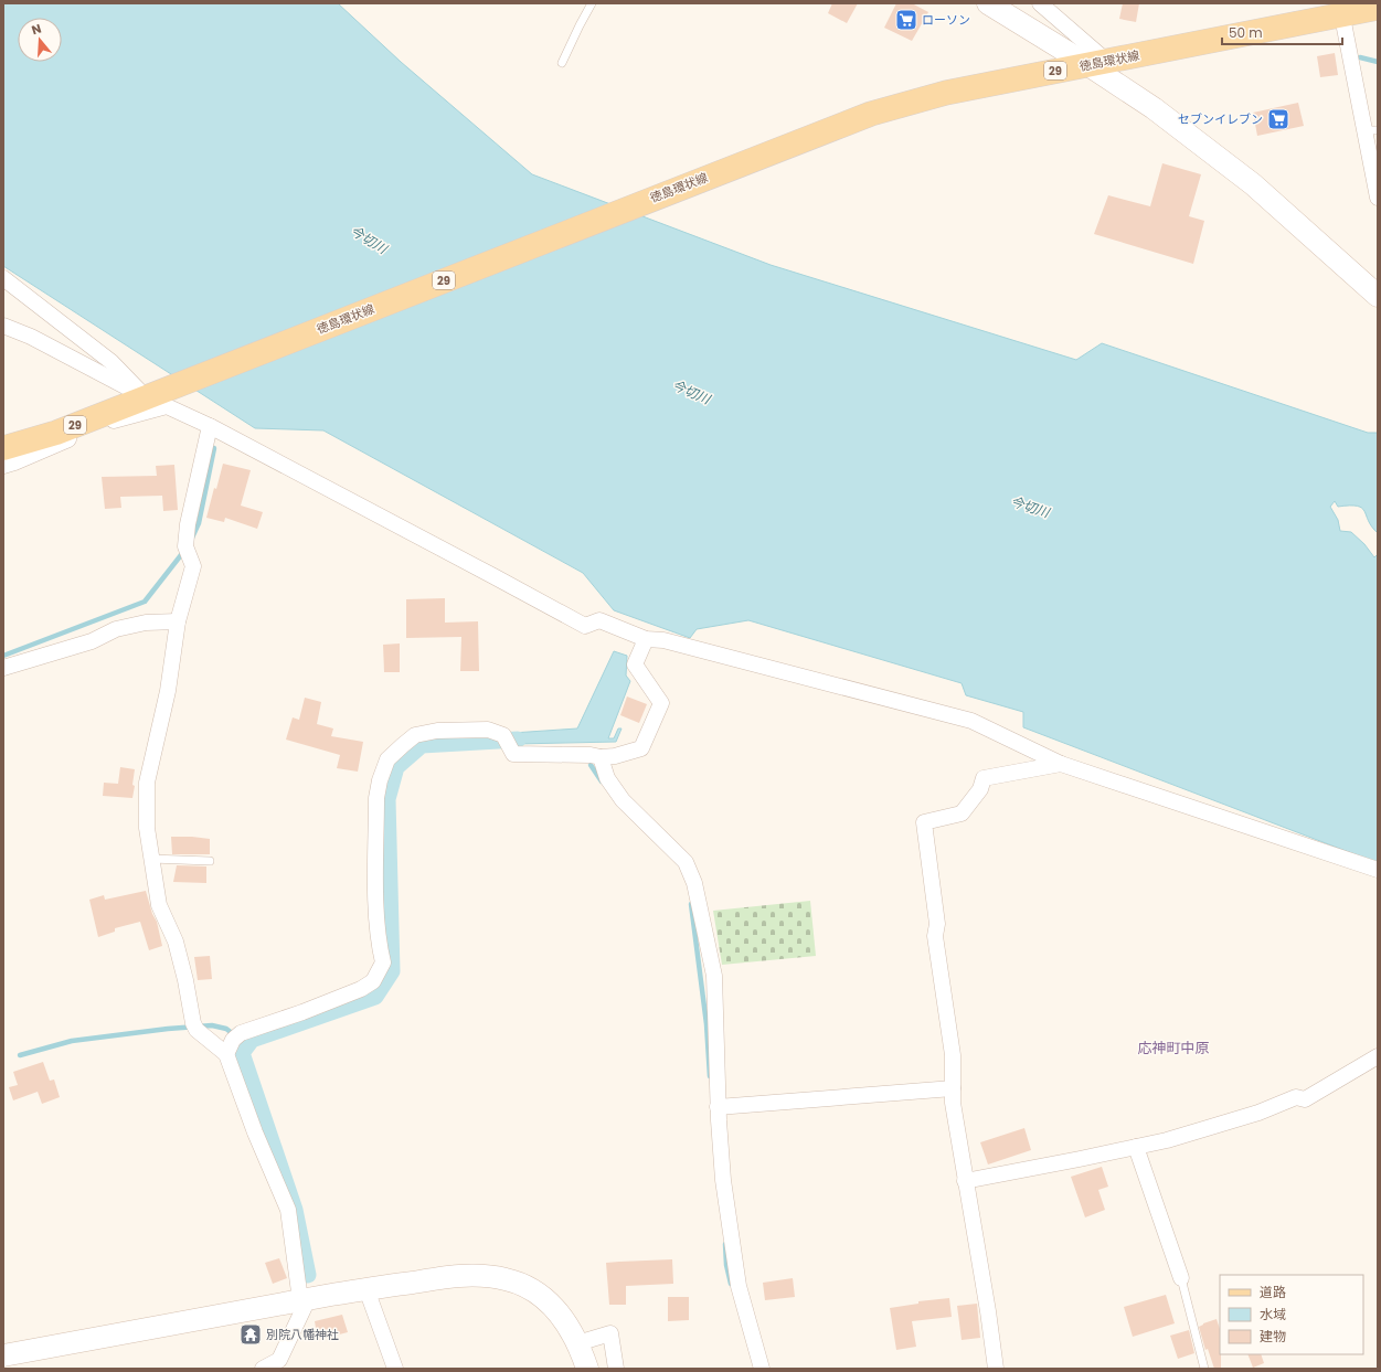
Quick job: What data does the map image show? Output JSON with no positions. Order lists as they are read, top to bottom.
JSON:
{
  "streets": {
    "main road": ["徳島環状線", "29"]
  },
  "districts": ["応神町中原"],
  "water": ["今切川"],
  "places": {
    "supermarket": ["ローソン", "セブンイレブン"],
    "temple": ["別院八幡神社"]
  },
  "legend": ["道路", "水域", "建物"],
  "scale_bar": "50 m",
  "north": "top"
}
